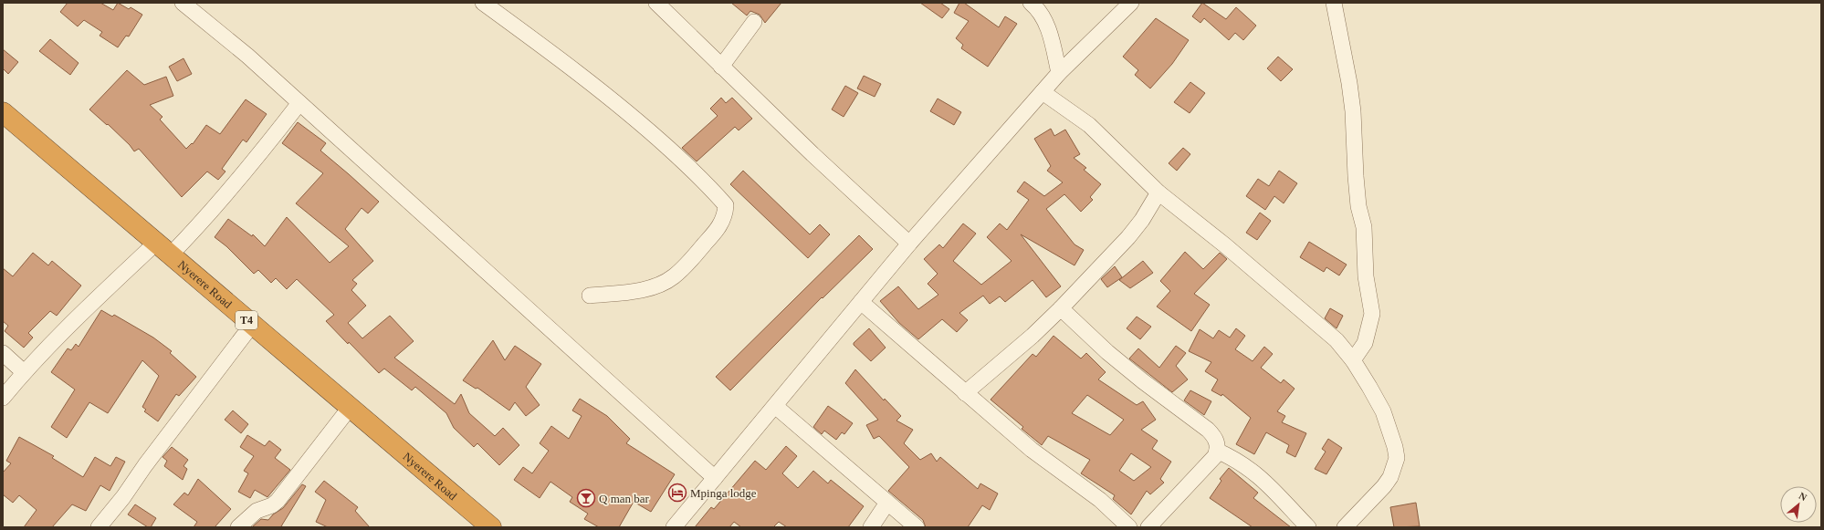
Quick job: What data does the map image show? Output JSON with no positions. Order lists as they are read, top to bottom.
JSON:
{
  "streets": {
    "highway": ["Nyerere Road", "T4"]
  },
  "places": {
    "hotel": ["Mpinga lodge"],
    "bar": ["Q man bar"]
  },
  "north": "top right"
}
